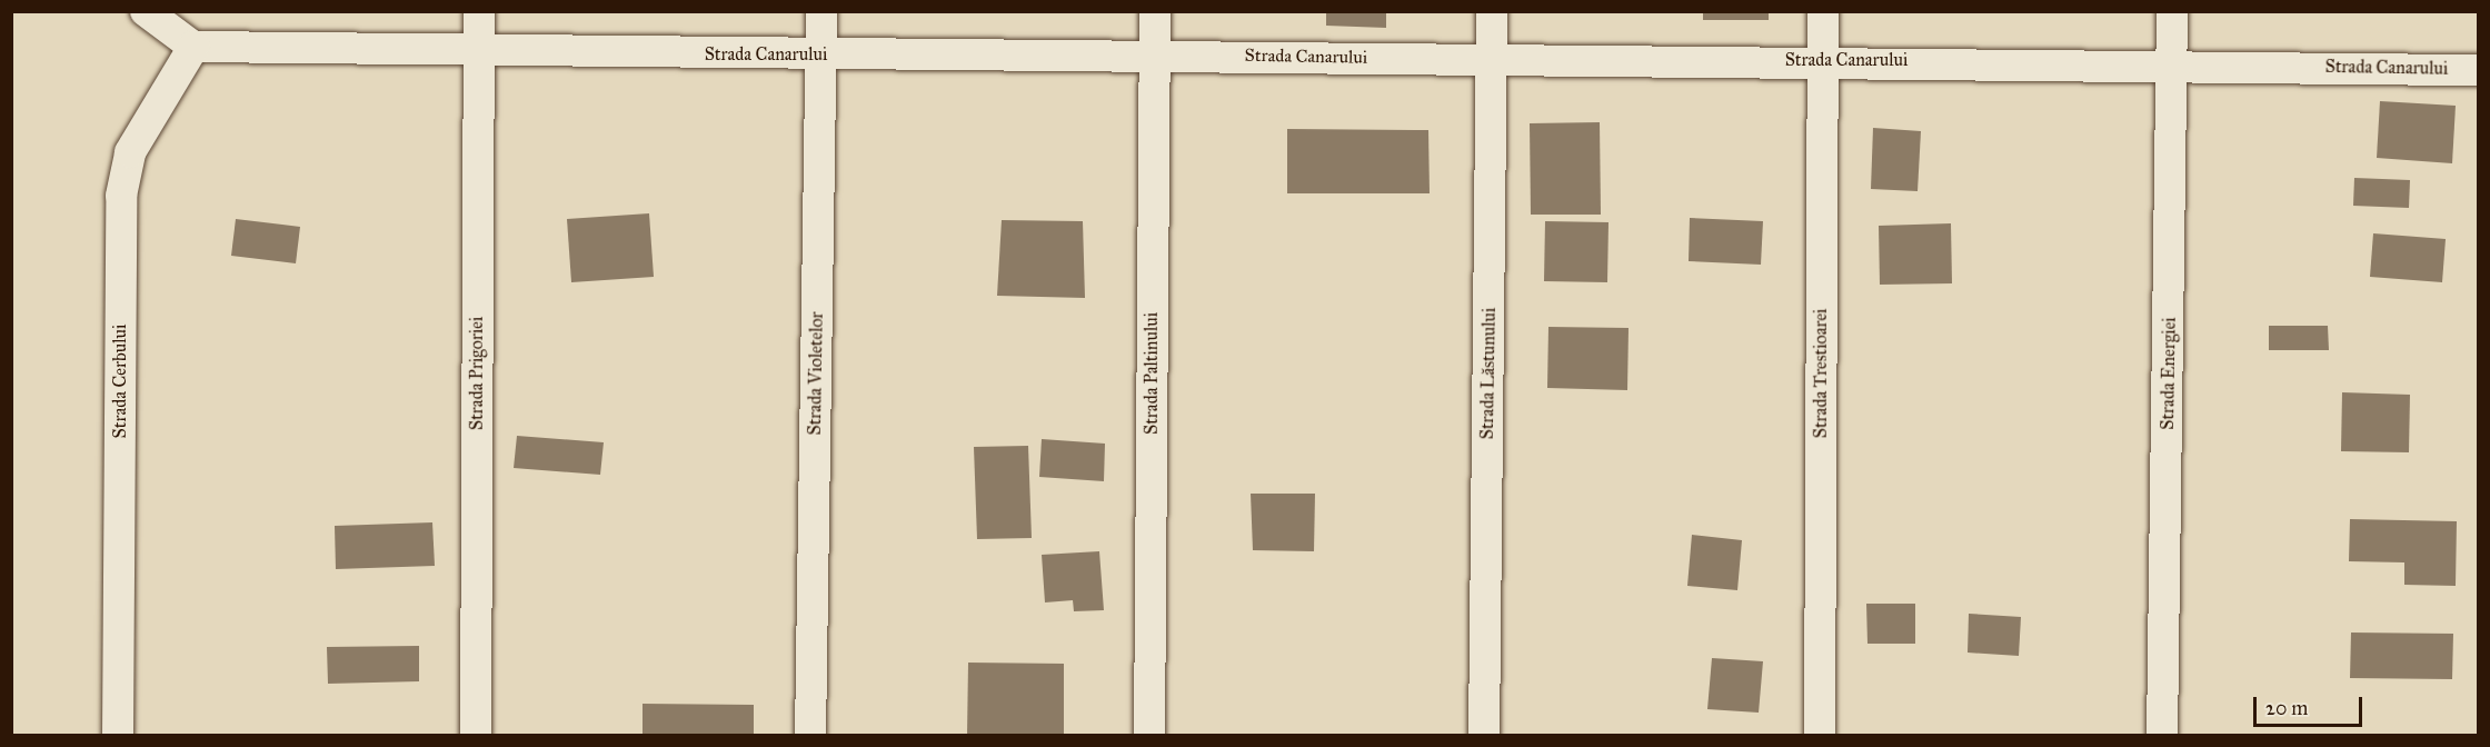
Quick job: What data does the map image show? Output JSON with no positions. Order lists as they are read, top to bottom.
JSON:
{
  "streets": {
    "street": [
      "Strada Canarului",
      "Strada Prigoriei",
      "Strada Violetelor",
      "Strada Paltinului",
      "Strada Lăstunului",
      "Strada Trestioarei",
      "Strada Energiei",
      "Strada Cerbului"
    ]
  },
  "crossings": [
    ["Strada Canarului", "Strada Prigoriei"],
    ["Strada Canarului", "Strada Violetelor"],
    ["Strada Canarului", "Strada Paltinului"],
    ["Strada Canarului", "Strada Lăstunului"],
    ["Strada Canarului", "Strada Trestioarei"],
    ["Strada Canarului", "Strada Energiei"],
    ["Strada Canarului", "Strada Cerbului"]
  ],
  "scale_bar": "20 m"
}
